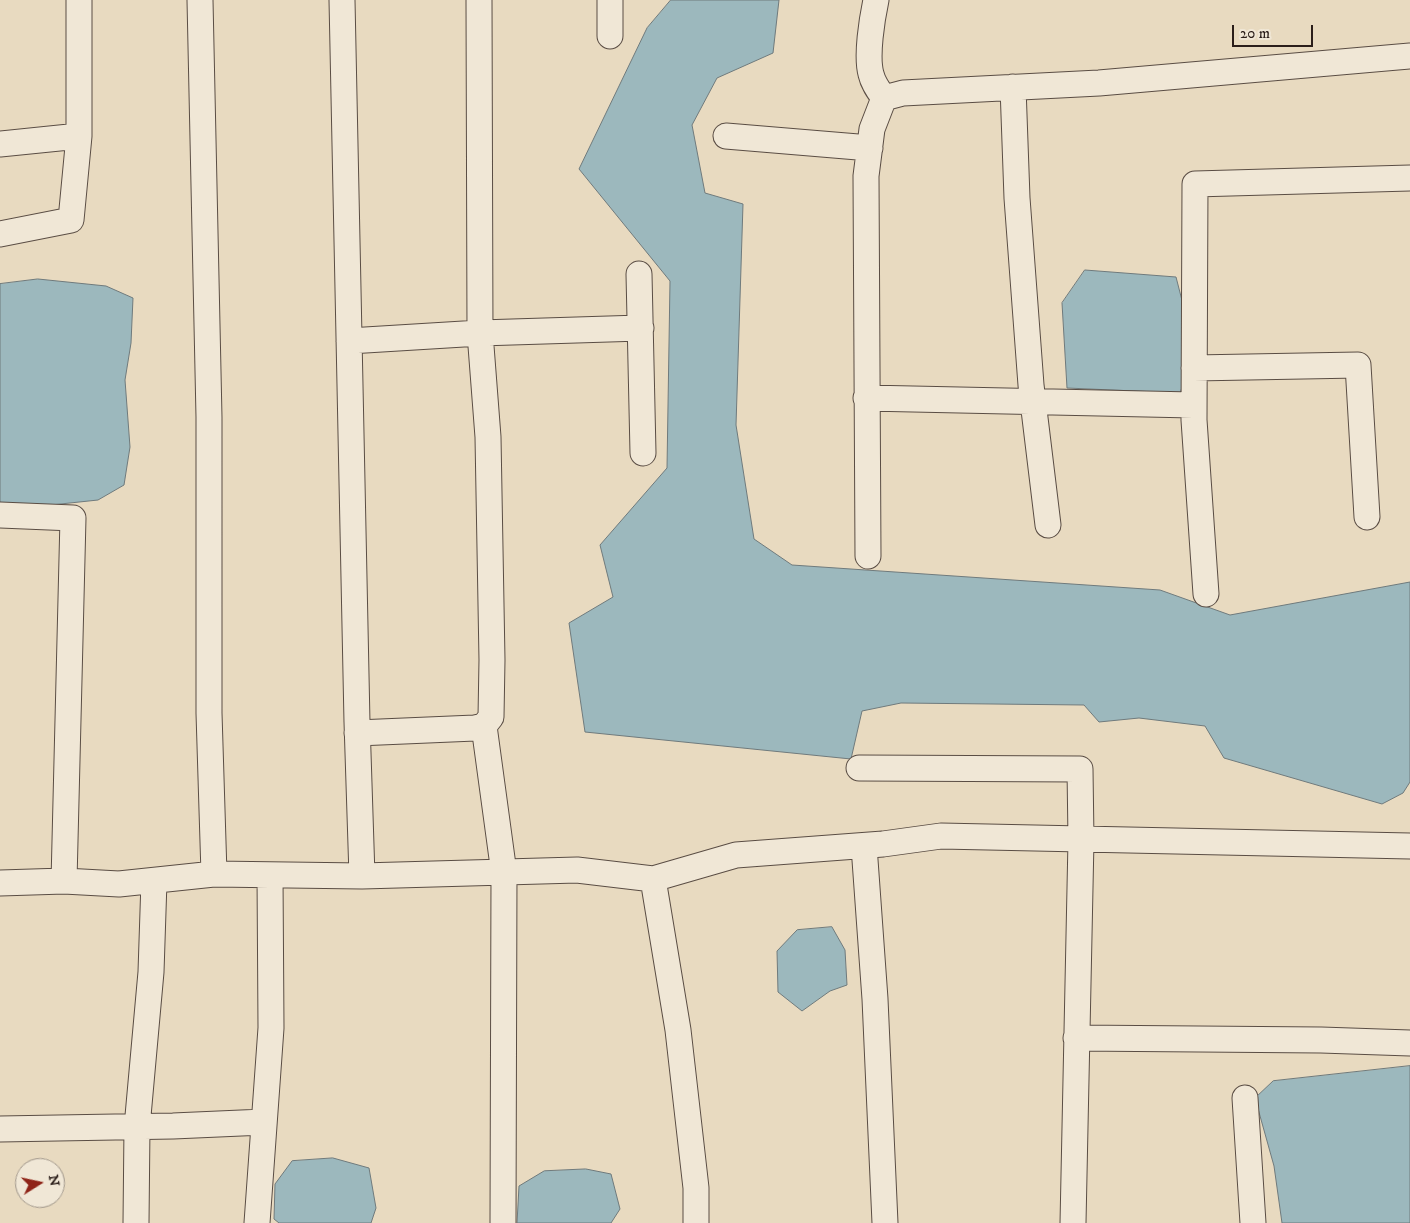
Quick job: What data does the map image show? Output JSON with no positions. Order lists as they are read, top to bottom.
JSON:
{
  "scale_bar": "20 m",
  "north": "right"
}
